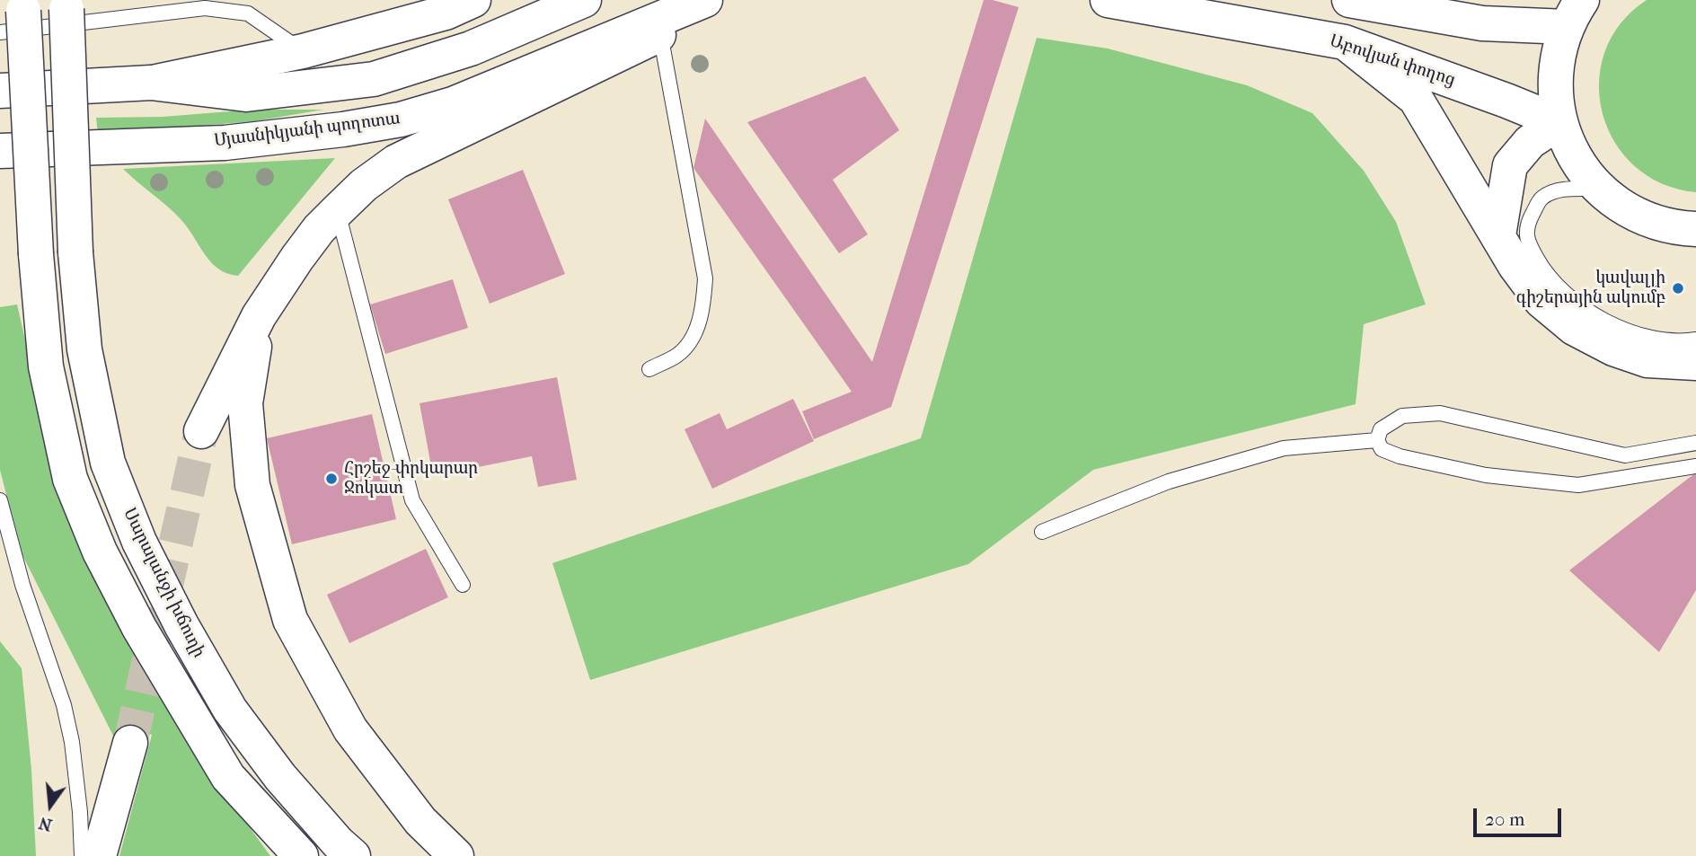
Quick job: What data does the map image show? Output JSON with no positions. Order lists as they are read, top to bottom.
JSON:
{
  "streets": {
    "main road": ["Աբովյան փողոց", "Մյասնիկյանի պողոտա", "Սարալանջի խճուղի"]
  },
  "places": ["կավալլի գիշերային ակումբ", "Հրշեջ-փրկարար Ջոկատ"],
  "scale_bar": "20 m",
  "north": "bottom"
}
